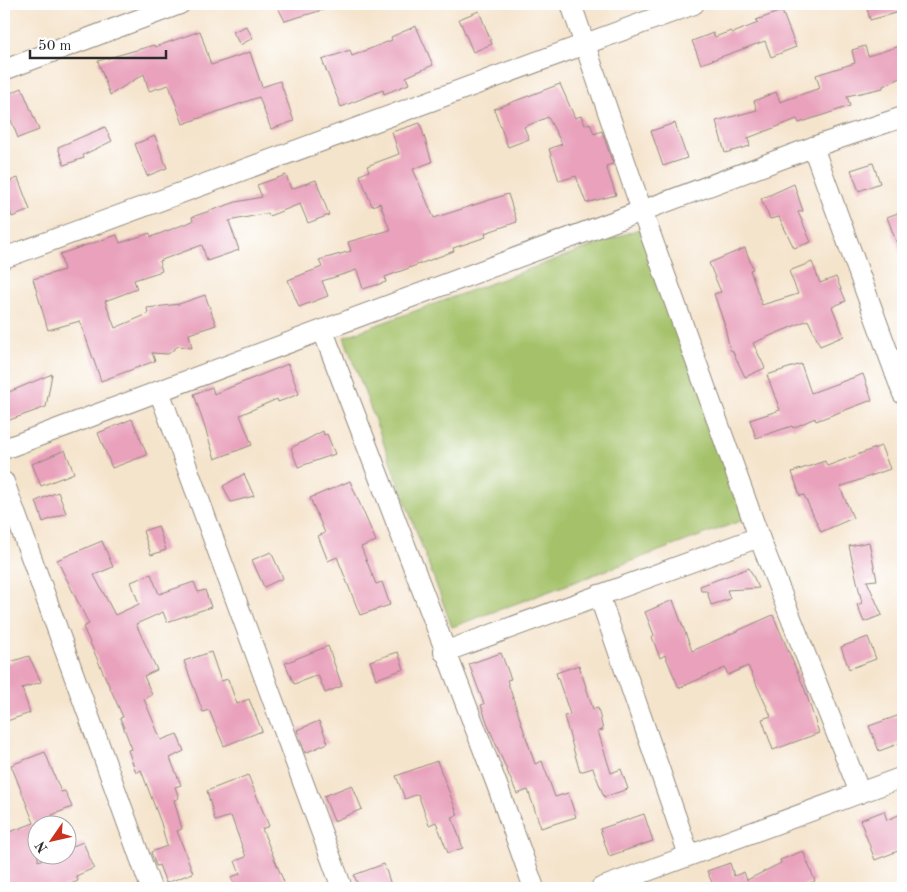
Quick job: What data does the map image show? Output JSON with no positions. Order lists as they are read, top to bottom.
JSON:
{
  "scale_bar": "50 m",
  "north": "bottom left"
}
